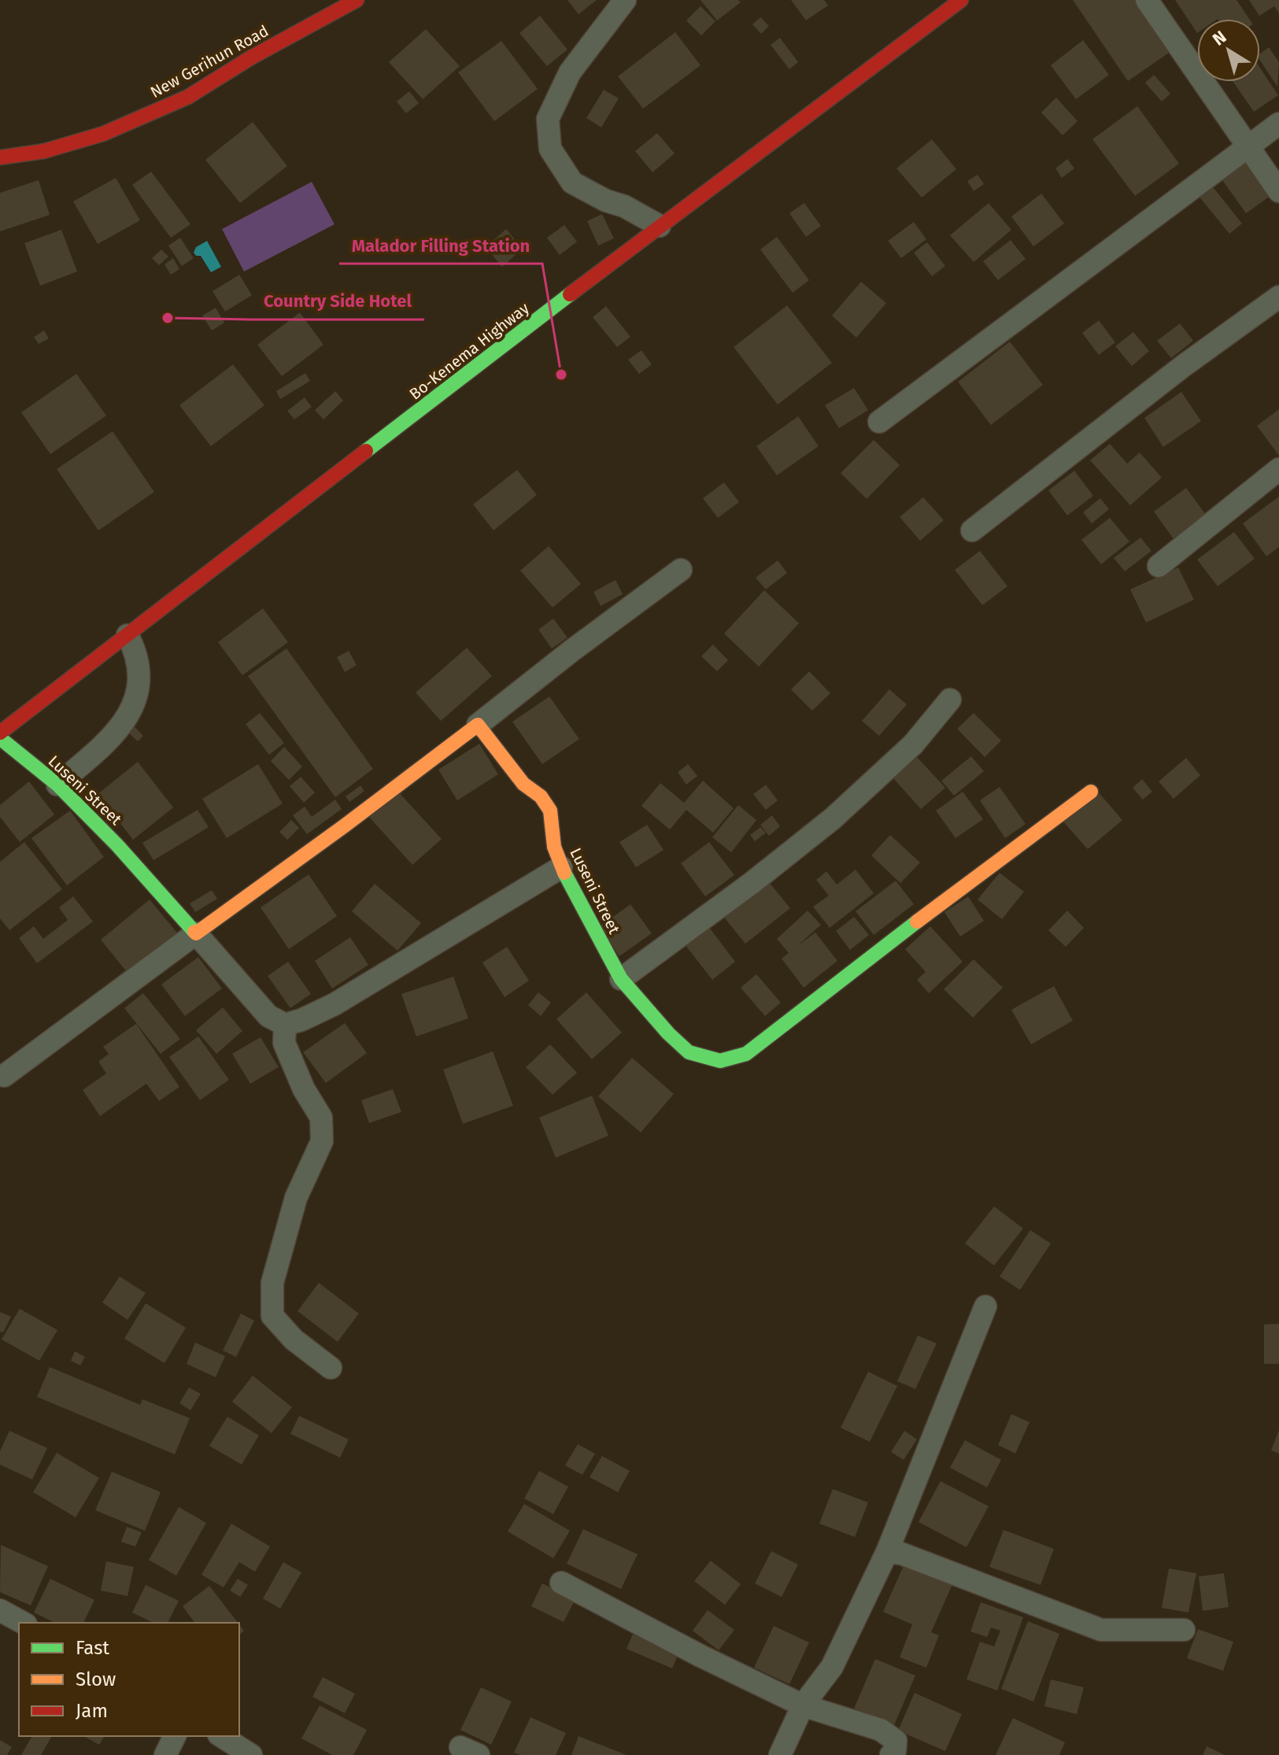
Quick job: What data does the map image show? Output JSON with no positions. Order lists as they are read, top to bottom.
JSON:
{
  "streets": {
    "main road": ["New Gerihun Road", "Bo-Kenema Highway", "Luseni Street"]
  },
  "places": ["Country Side Hotel", "Malador Filling Station"],
  "legend": ["Fast", "Slow", "Jam"],
  "north": "top left"
}
